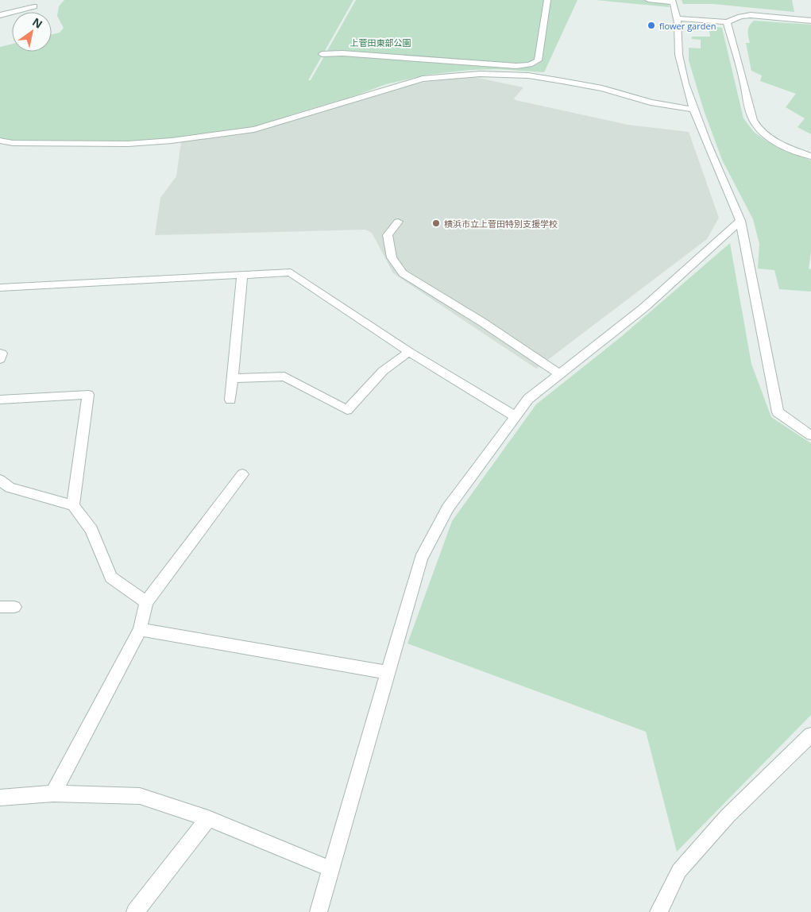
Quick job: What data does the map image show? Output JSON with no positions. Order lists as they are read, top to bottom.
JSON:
{
  "parks": ["上菅田東部公園"],
  "places": ["flower garden", "横浜市立上菅田特別支援学校"],
  "north": "top right"
}
